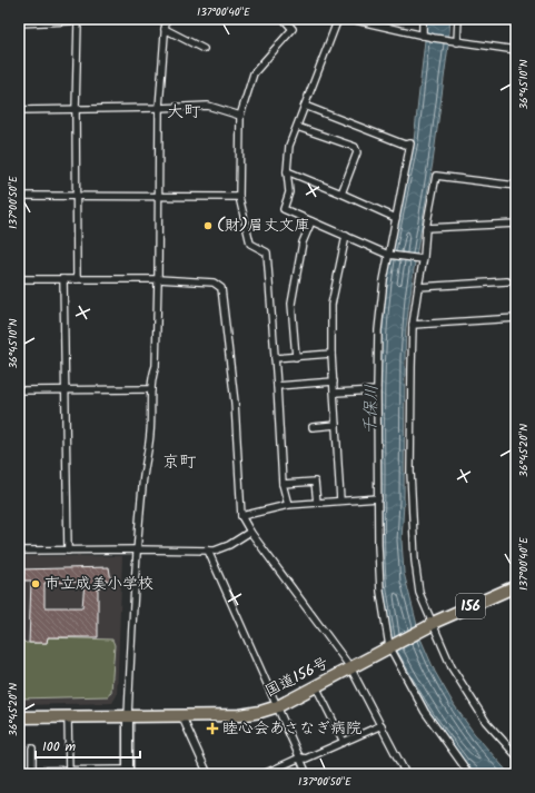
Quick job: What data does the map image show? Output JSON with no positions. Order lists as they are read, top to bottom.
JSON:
{
  "streets": {
    "highway": ["156", "国道156号"]
  },
  "districts": ["大町", "京町"],
  "water": ["千保川"],
  "places": {
    "other": ["(財)眉丈文庫", "市立成美小学校"],
    "health": ["睦心会あさなぎ病院"]
  },
  "scale_bar": "100 m",
  "coordinates": [
    "137°00'40\"E",
    "36°45'10\"N",
    "137°00'50\"E",
    "36°45'20\"N"
  ]
}
